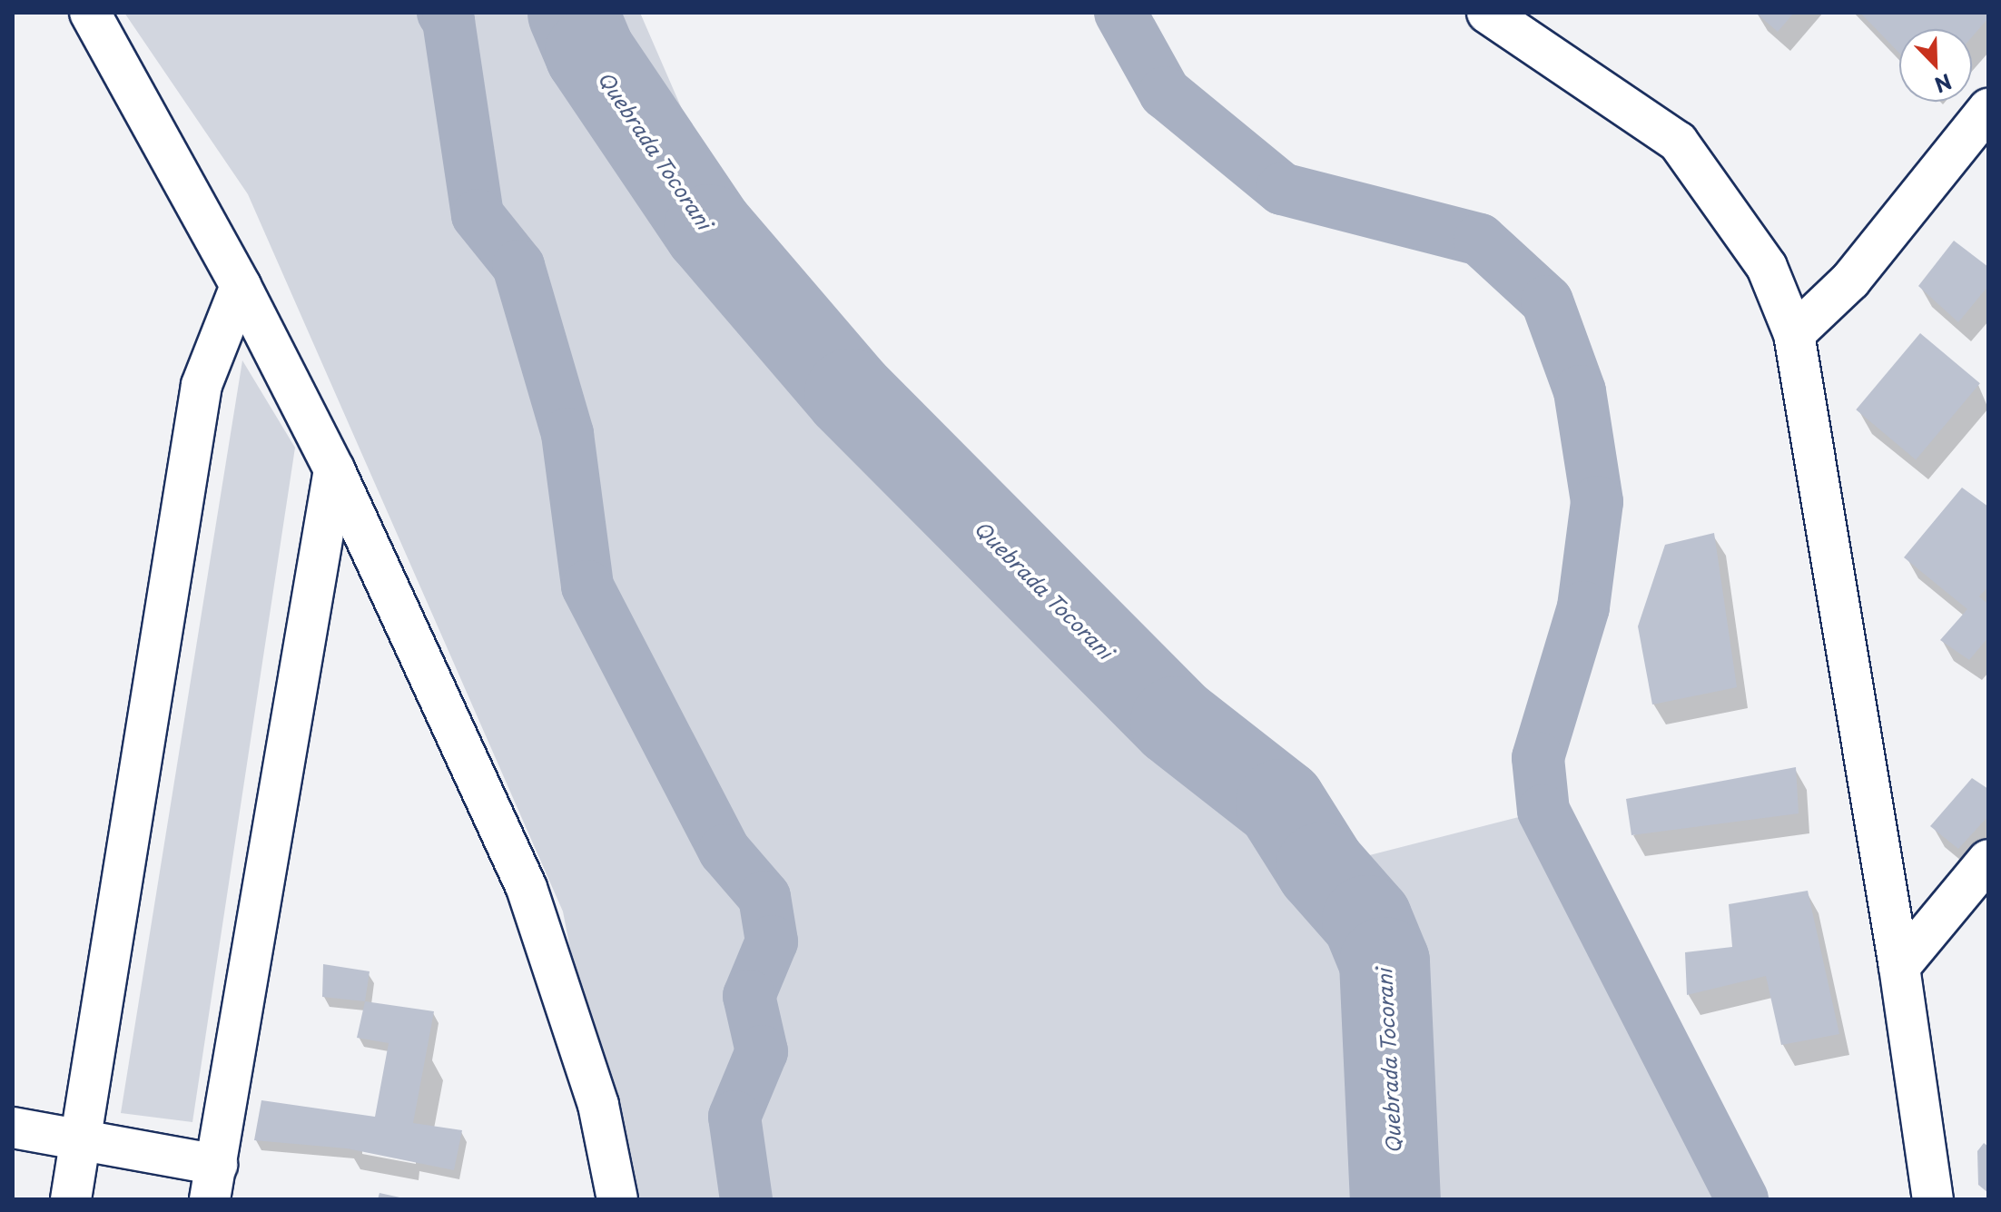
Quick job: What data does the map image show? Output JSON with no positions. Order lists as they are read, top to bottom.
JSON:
{
  "water": ["Quebrada Tocorani"],
  "north": "bottom right"
}
